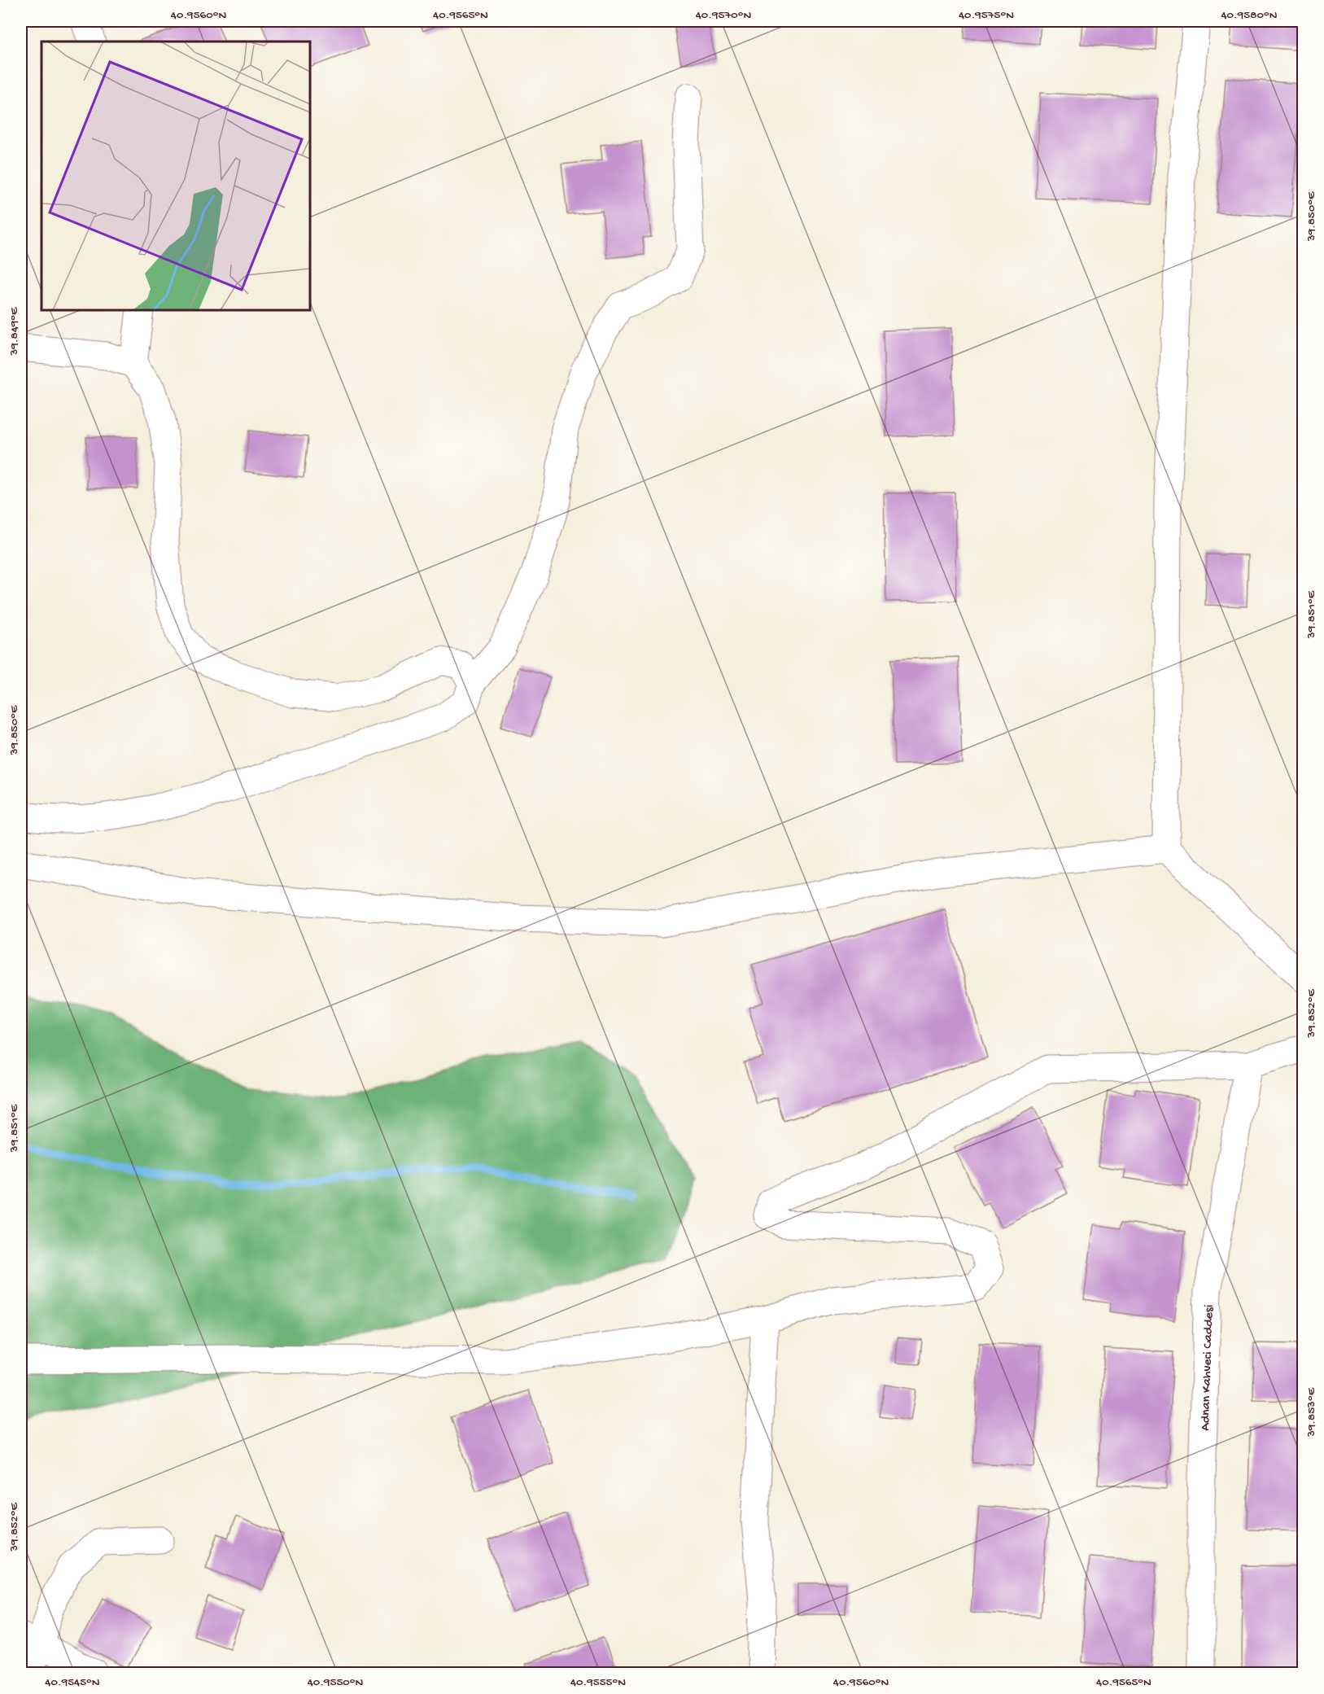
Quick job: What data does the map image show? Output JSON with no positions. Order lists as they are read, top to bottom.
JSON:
{
  "streets": {
    "street": ["Adnan Kahveci Caddesi"]
  },
  "coordinates": [
    "40.9560°N",
    "40.9565°N",
    "40.9570°N",
    "40.9575°N",
    "40.9580°N",
    "39.850°E",
    "39.849°E",
    "39.851°E",
    "39.852°E",
    "39.853°E",
    "40.9545°N",
    "40.9550°N",
    "40.9555°N"
  ]
}
